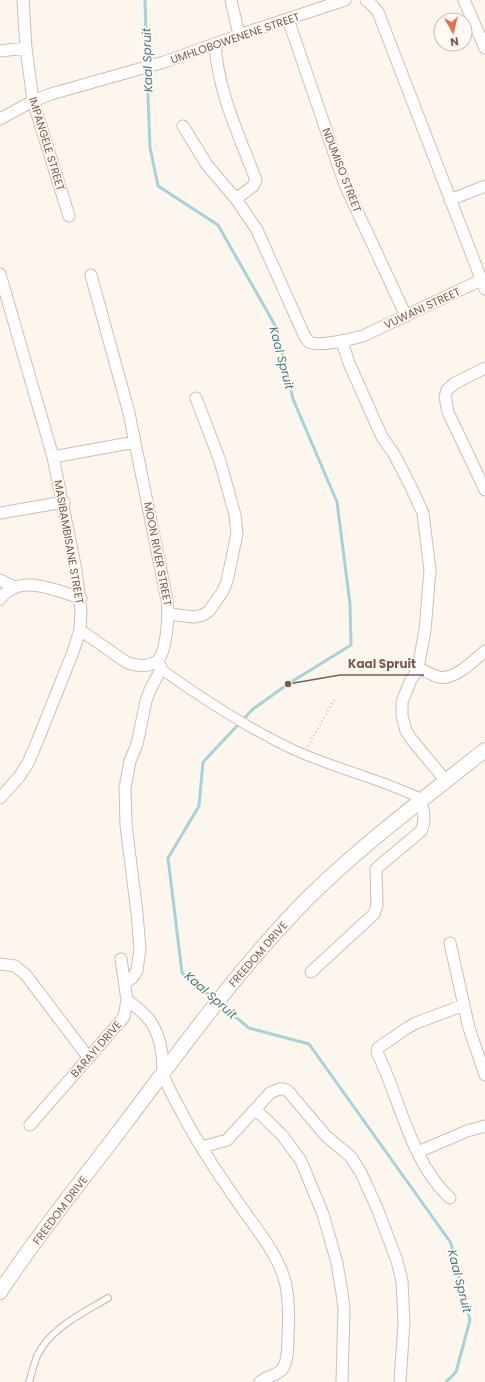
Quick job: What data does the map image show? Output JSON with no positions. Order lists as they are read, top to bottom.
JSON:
{
  "streets": {
    "street": [
      "UMHLOBOWENENE STREET",
      "IMPANGELE STREET",
      "NDUMISO STREET",
      "VUWANI STREET",
      "MASIBAMBISANE STREET",
      "MOON RIVER STREET",
      "FREEDOM DRIVE",
      "BARAYI DRIVE"
    ]
  },
  "crossings": [
    ["UMHLOBOWENENE STREET", "IMPANGELE STREET"],
    ["UMHLOBOWENENE STREET", "NDUMISO STREET"],
    ["NDUMISO STREET", "VUWANI STREET"],
    ["MOON RIVER STREET", "BARAYI DRIVE"]
  ],
  "water": ["Kaal Spruit"],
  "places": ["Kaal Spruit"],
  "north": "bottom"
}
